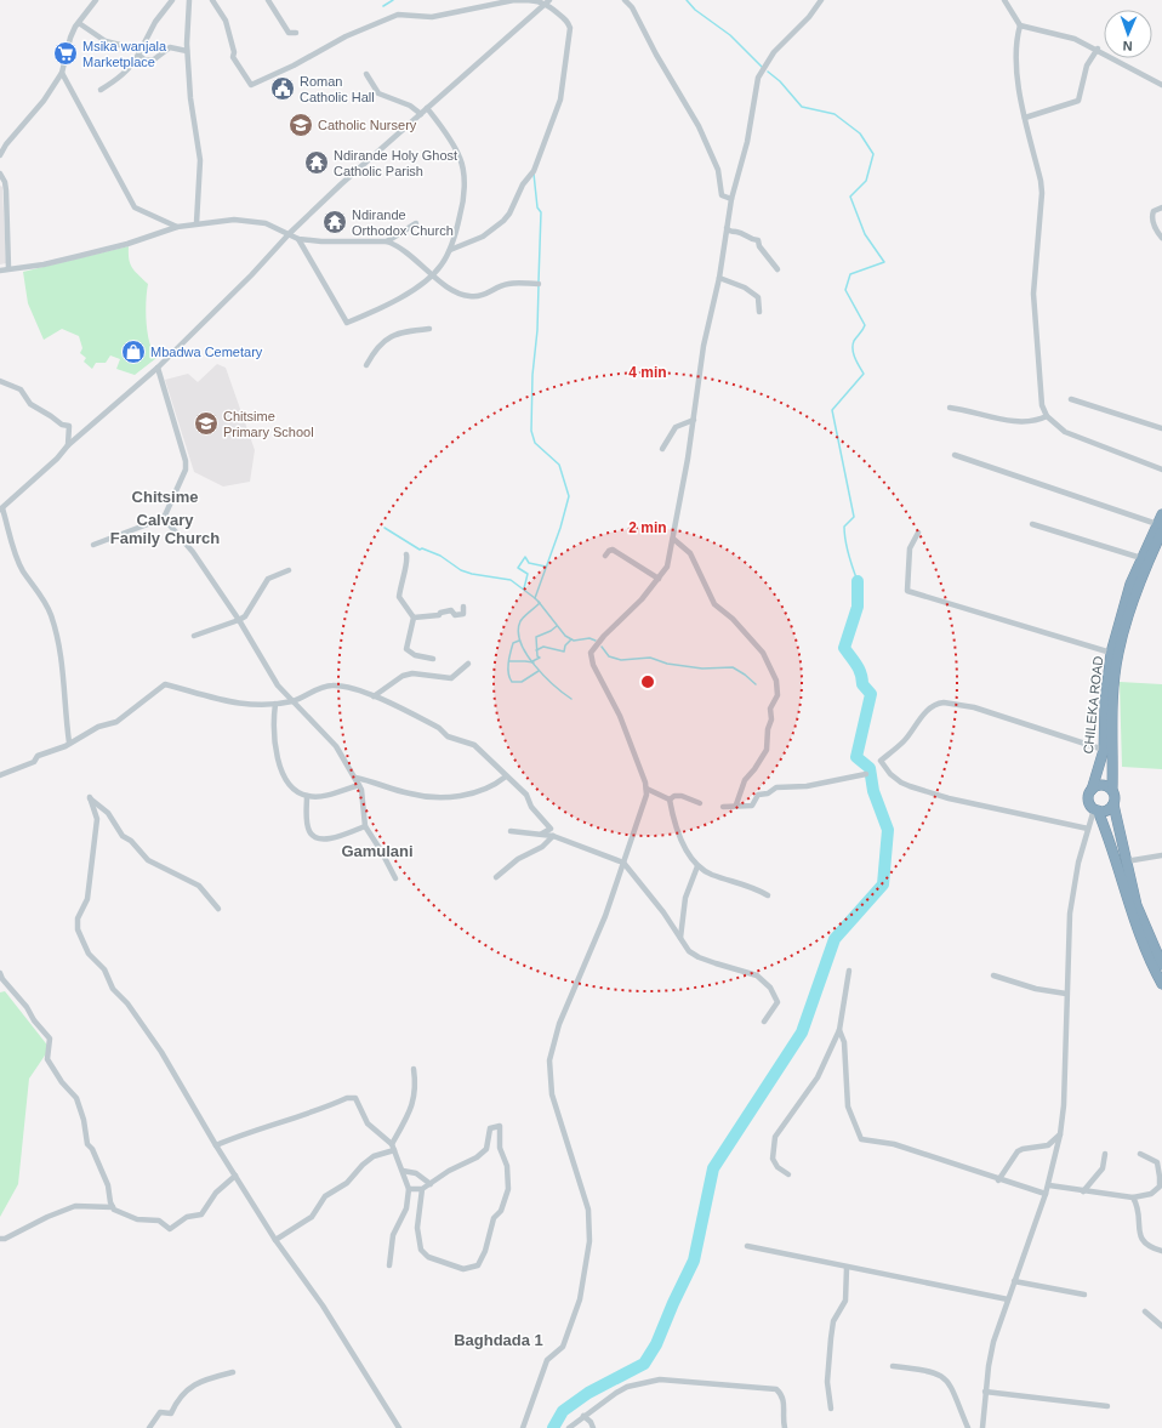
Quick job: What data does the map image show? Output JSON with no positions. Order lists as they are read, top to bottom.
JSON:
{
  "streets": {
    "highway": ["CHILEKA ROAD"]
  },
  "districts": [
    "Chitsime",
    "Calvary Family Church",
    "Gamulani",
    "Baghdada 1"
  ],
  "places": {
    "supermarket": ["Msika wanjala Marketplace"],
    "public building": ["Roman Catholic Hall"],
    "school or university": ["Catholic Nursery", "Chitsime Primary School"],
    "temple": ["Ndirande Holy Ghost Catholic Parish", "Ndirande Orthodox Church"],
    "shop": ["Mbadwa Cemetary"]
  },
  "north": "bottom",
  "rings": ["4 min", "2 min"]
}
